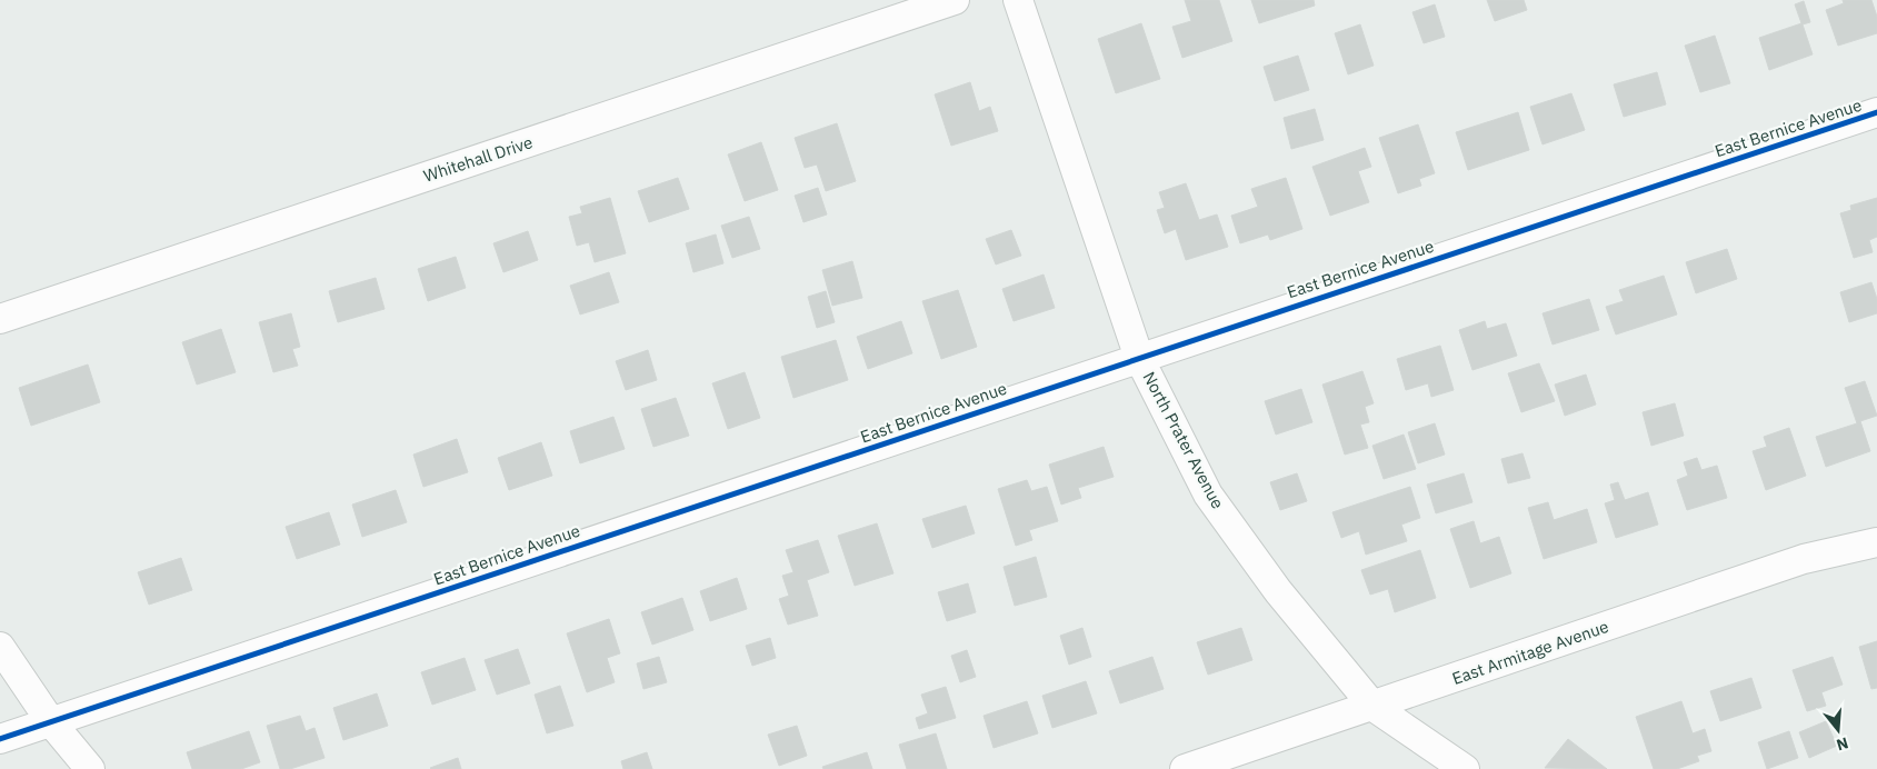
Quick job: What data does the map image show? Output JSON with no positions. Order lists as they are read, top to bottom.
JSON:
{
  "streets": {
    "street": [
      "East Bernice Avenue",
      "Whitehall Drive",
      "North Prater Avenue",
      "East Armitage Avenue"
    ]
  },
  "crossings": [
    ["East Bernice Avenue", "North Prater Avenue"],
    ["North Prater Avenue", "East Armitage Avenue"]
  ],
  "north": "bottom"
}
